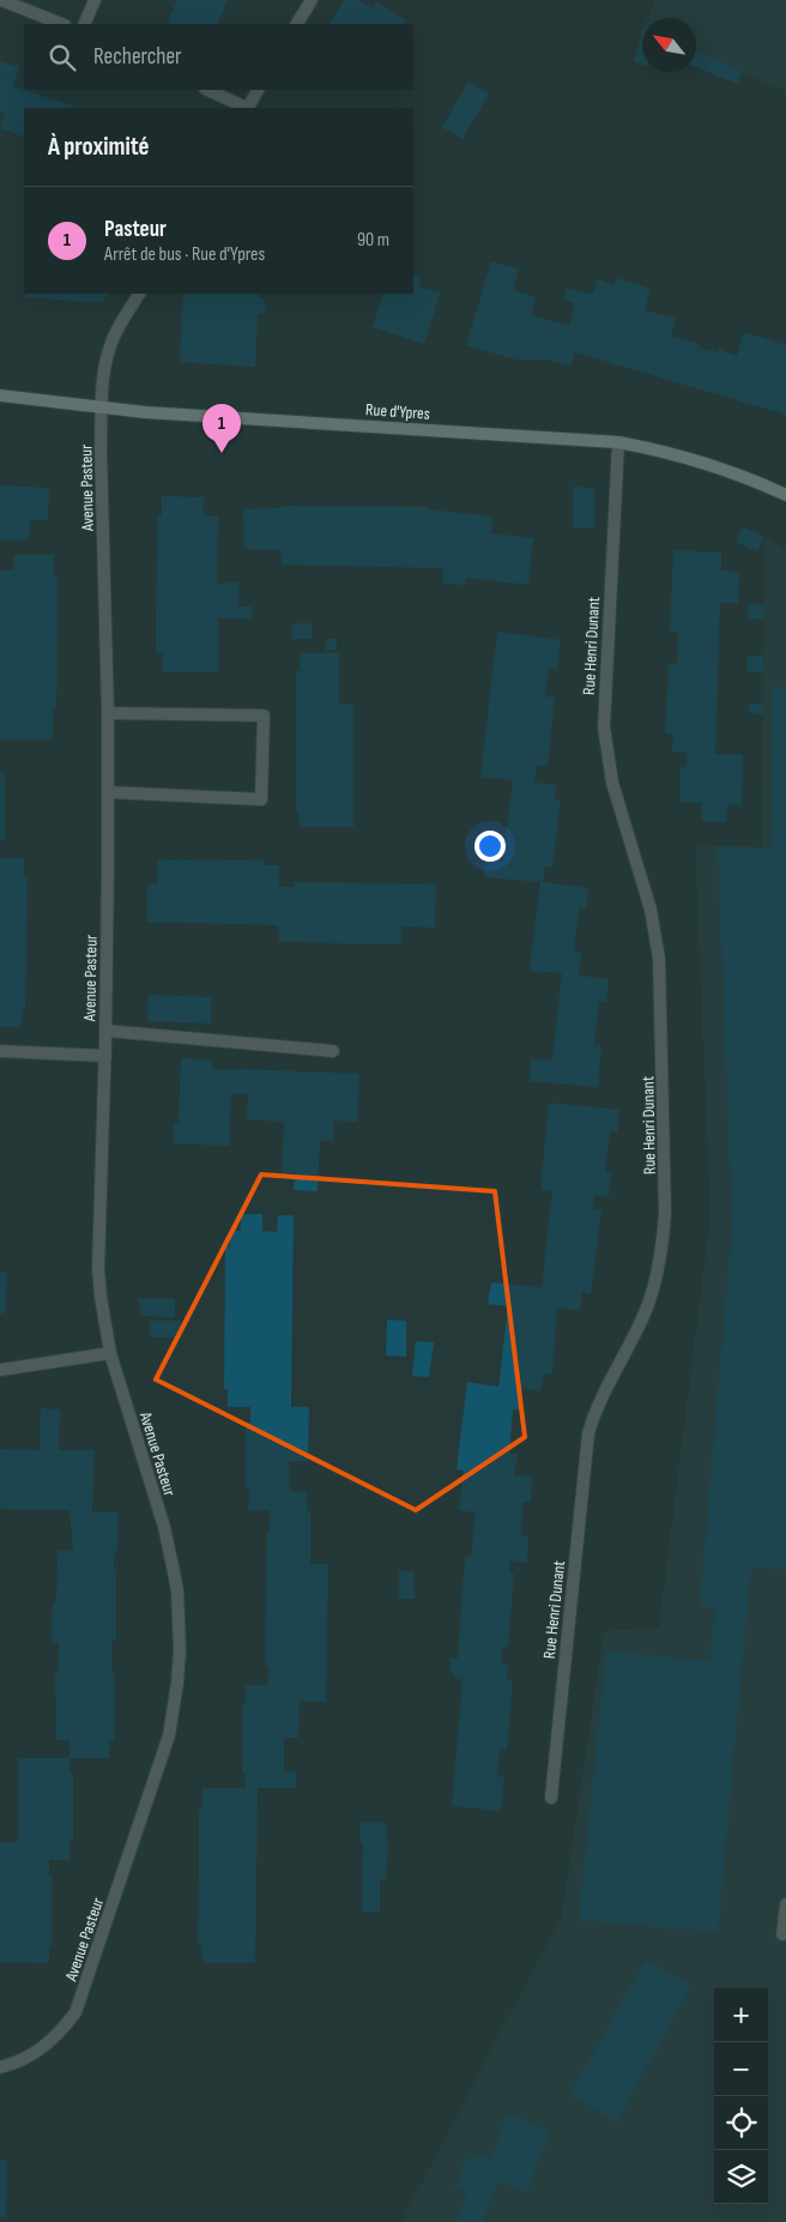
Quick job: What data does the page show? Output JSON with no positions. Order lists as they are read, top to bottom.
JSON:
{
  "streets": {
    "main road": ["Rue d'Ypres"],
    "street": ["Avenue Pasteur", "Rue Henri Dunant"]
  },
  "crossings": [
    ["Rue d'Ypres", "Avenue Pasteur"],
    ["Rue d'Ypres", "Rue Henri Dunant"]
  ],
  "north": "top left",
  "page": {
    "search": "Rechercher",
    "heading": "À proximité",
    "list": [
      {
        "mark": "1",
        "name": "Pasteur",
        "note": "Arrêt de bus · Rue d'Ypres",
        "value": "90 m"
      }
    ],
    "pins": "1",
    "map_buttons": ["+", "−"]
  }
}
